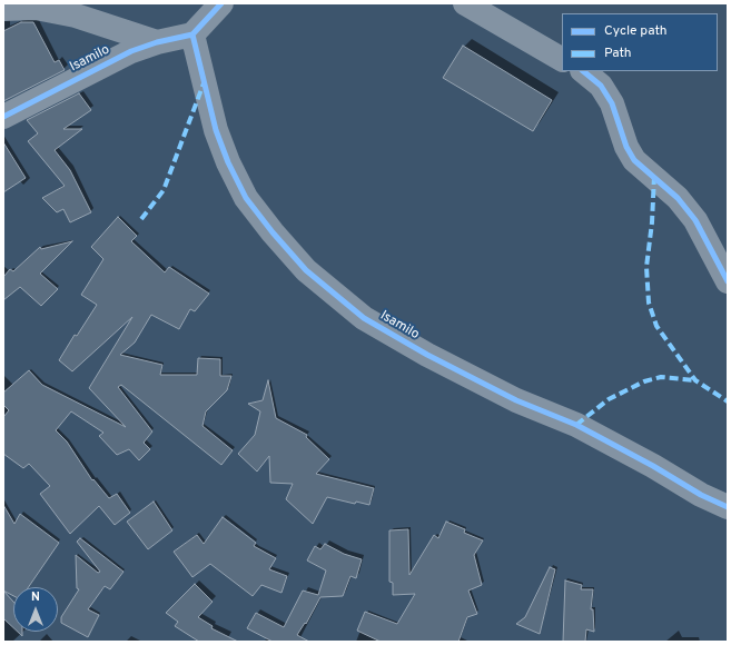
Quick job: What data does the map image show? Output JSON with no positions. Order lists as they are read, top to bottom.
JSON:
{
  "streets": {
    "street": ["Isamilo"]
  },
  "legend": ["Cycle path", "Path"],
  "north": "top"
}
